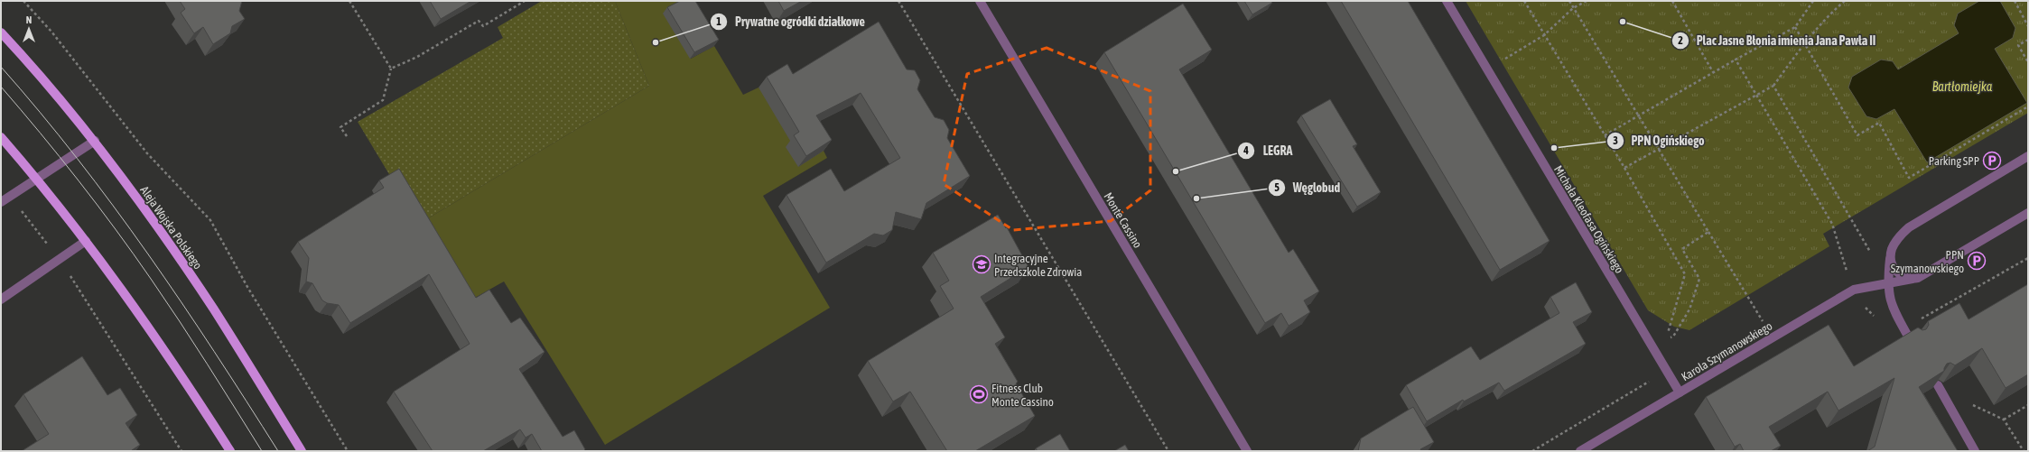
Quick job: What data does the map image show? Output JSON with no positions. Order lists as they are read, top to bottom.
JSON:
{
  "streets": {
    "main road": ["Aleja Wojska Polskiego"],
    "street": ["Michała Kleofasa Ogińskiego", "Monte Cassino", "Karola Szymanowskiego"]
  },
  "crossings": [
    ["Michała Kleofasa Ogińskiego", "Karola Szymanowskiego"]
  ],
  "water": ["Bartłomiejka"],
  "places": {
    "other": [
      "Plac Jasne Błonia imienia Jana Pawła II",
      "Prywatne ogródki działkowe",
      "PPN Ogińskiego",
      "LEGRA",
      "Węglobud"
    ],
    "parking": ["Parking SPP", "PPN Szymanowskiego"],
    "school or university": ["Integracyjne Przedszkole Zdrowia"],
    "sports": ["Fitness Club Monte Cassino"]
  },
  "north": "top"
}
